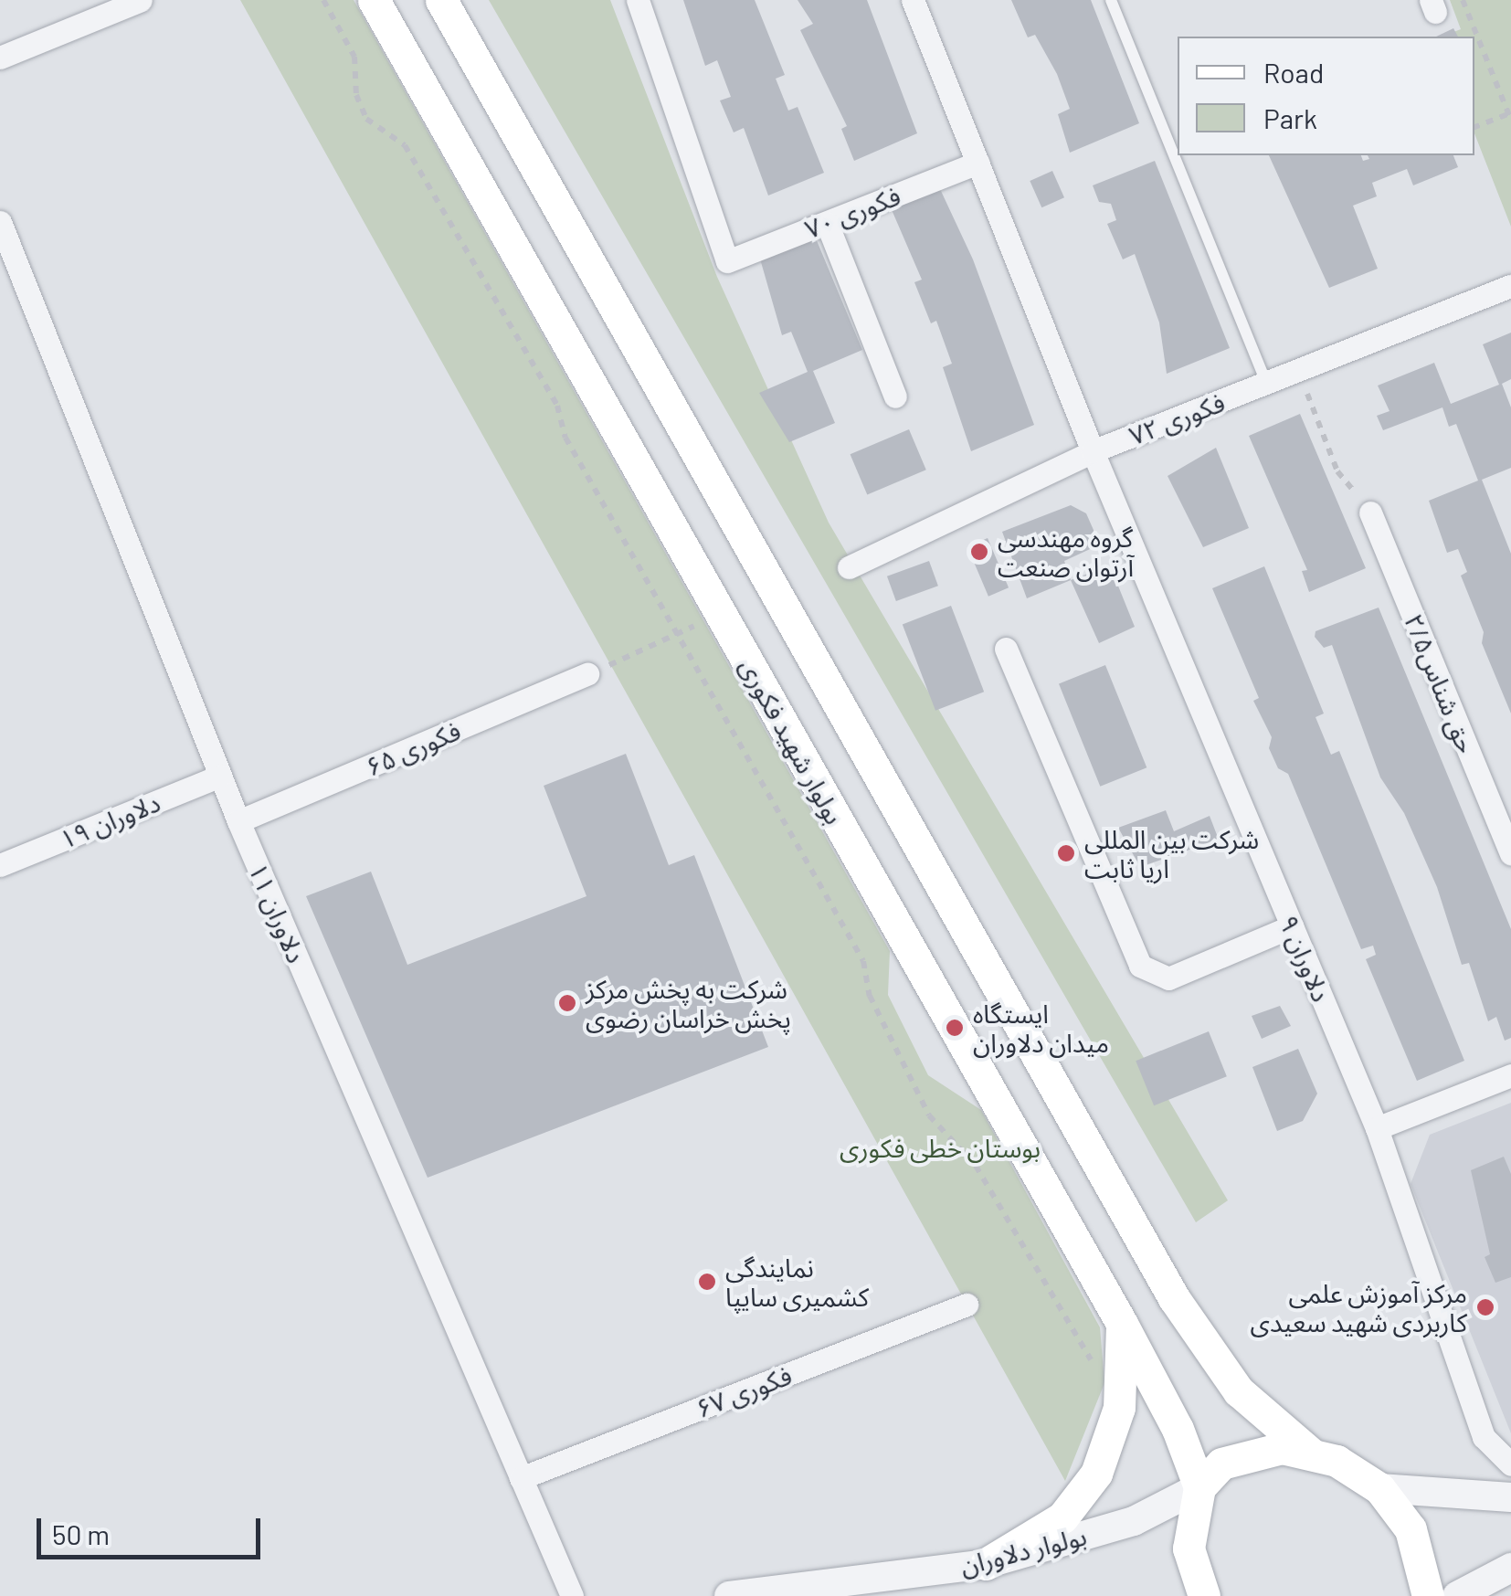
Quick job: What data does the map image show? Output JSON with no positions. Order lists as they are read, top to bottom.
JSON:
{
  "streets": {
    "main road": ["بولوار شهید فکوری"],
    "street": [
      "فکوری ۷۰",
      "فکوری ۷۲",
      "حق شناس۲/۵",
      "فکوری ۶۵",
      "دلاوران ۱۹",
      "دلاوران ۱۱",
      "دلاوران ۹",
      "فکوری ۶۷",
      "بولوار دلاوران"
    ]
  },
  "crossings": [
    ["فکوری ۷۰", "دلاوران ۹"],
    ["فکوری ۷۲", "دلاوران ۹"],
    ["بولوار شهید فکوری", "بولوار دلاوران"],
    ["فکوری ۶۵", "دلاوران ۱۱"],
    ["دلاوران ۱۹", "دلاوران ۱۱"],
    ["دلاوران ۱۱", "فکوری ۶۷"]
  ],
  "parks": ["بوستان خطی فکوری"],
  "places": [
    "گروه مهندسی آرتوان صنعت",
    "شرکت بین المللی اریا ثابت",
    "شرکت به پخش مرکز پخش خراسان رضوی",
    "ایستگاه میدان دلاوران",
    "نمایندگی کشمیری سایپا",
    "مرکز آموزش علمی کاربردی شهید سعیدی"
  ],
  "legend": ["Road", "Park"],
  "scale_bar": "50 m"
}
